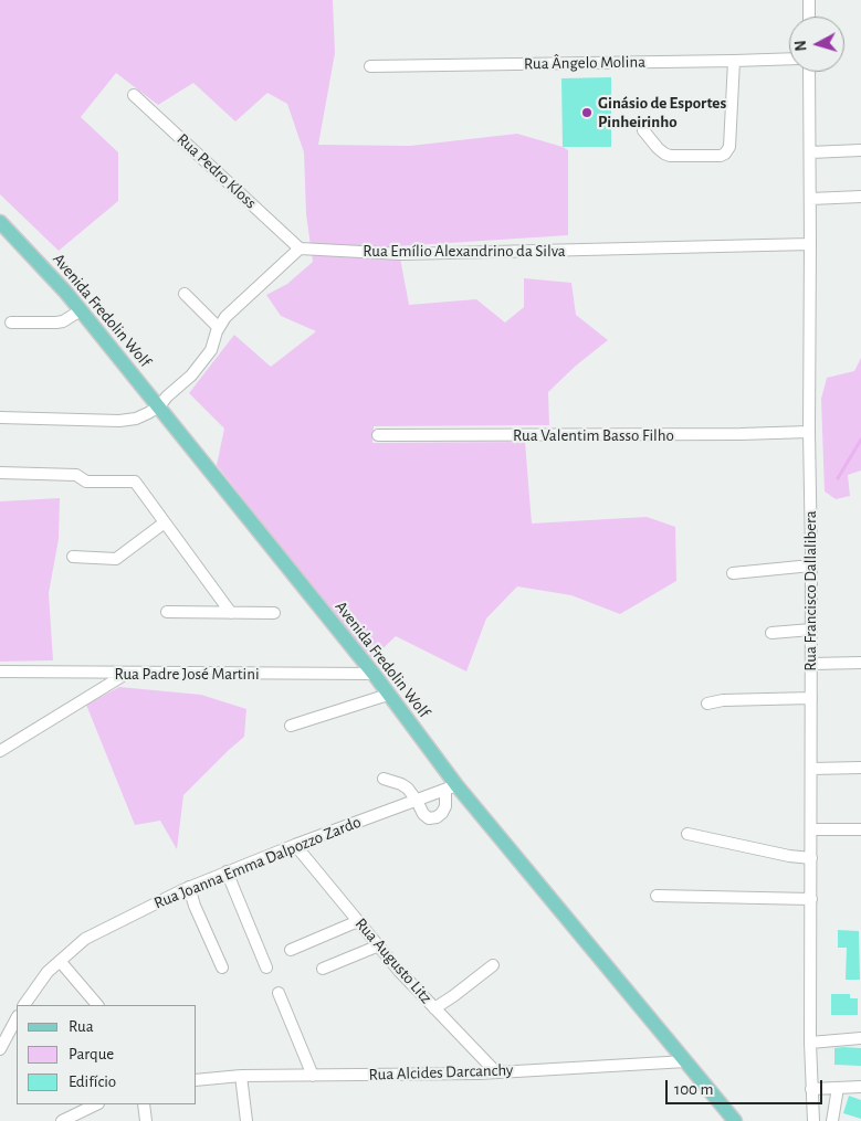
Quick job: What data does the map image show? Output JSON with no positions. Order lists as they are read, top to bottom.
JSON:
{
  "streets": {
    "main road": ["Avenida Fredolin Wolf"],
    "street": [
      "Rua Ângelo Molina",
      "Rua Pedro Kloss",
      "Rua Emílio Alexandrino da Silva",
      "Rua Valentim Basso Filho",
      "Rua Francisco Dallalibera",
      "Rua Padre José Martini",
      "Rua Joanna Emma Dalpozzo Zardo",
      "Rua Augusto Litz",
      "Rua Alcides Darcanchy"
    ]
  },
  "crossings": [
    ["Rua Pedro Kloss", "Rua Emílio Alexandrino da Silva"],
    ["Rua Emílio Alexandrino da Silva", "Rua Francisco Dallalibera"],
    ["Avenida Fredolin Wolf", "Rua Padre José Martini"],
    ["Avenida Fredolin Wolf", "Rua Joanna Emma Dalpozzo Zardo"],
    ["Avenida Fredolin Wolf", "Rua Alcides Darcanchy"],
    ["Rua Valentim Basso Filho", "Rua Francisco Dallalibera"],
    ["Rua Joanna Emma Dalpozzo Zardo", "Rua Augusto Litz"],
    ["Rua Augusto Litz", "Rua Alcides Darcanchy"]
  ],
  "places": ["Ginásio de Esportes Pinheirinho"],
  "legend": ["Rua", "Parque", "Edifício"],
  "scale_bar": "100 m",
  "north": "left"
}
